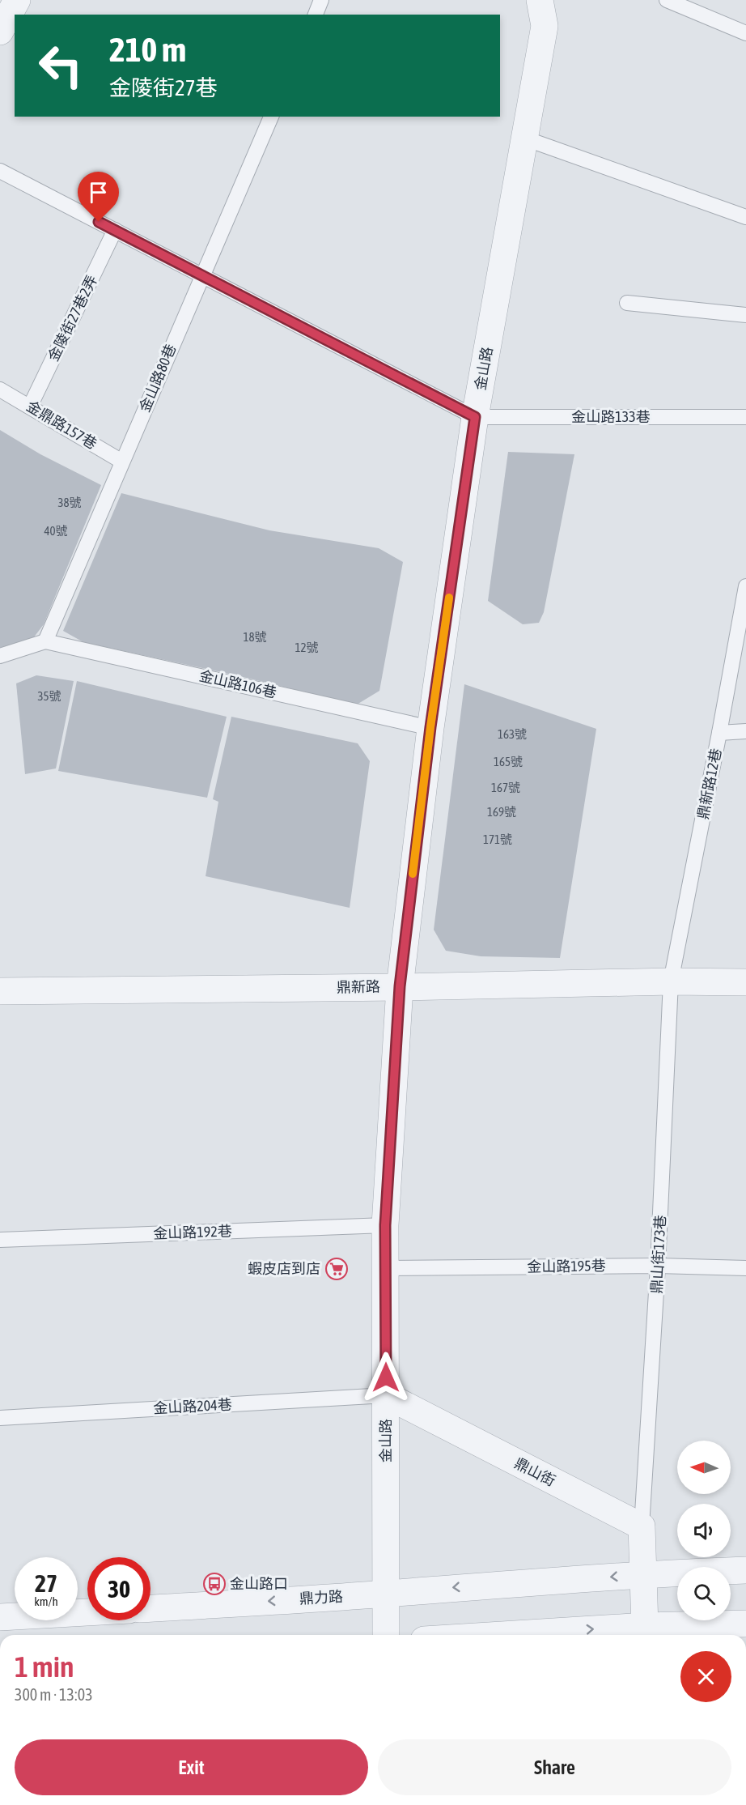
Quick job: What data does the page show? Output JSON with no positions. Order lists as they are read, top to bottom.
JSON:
{
  "streets": {
    "street": [
      "金山路",
      "鼎新路",
      "鼎山街",
      "鼎力路"
    ],
    "lane": [
      "金陵街27巷2弄",
      "金山路80巷",
      "金山路133巷",
      "金鼎路157巷",
      "金山路106巷",
      "鼎新路12巷",
      "金山路192巷",
      "鼎山街173巷",
      "金山路195巷",
      "金山路204巷"
    ]
  },
  "crossings": [
    ["金陵街27巷2弄", "金鼎路157巷"],
    ["金山路", "金山路133巷"],
    ["金山路", "金山路106巷"],
    ["金山路", "鼎新路"],
    ["金山路", "金山路192巷"],
    ["金山路", "金山路195巷"],
    ["金山路", "金山路204巷"],
    ["金山路", "鼎山街"],
    ["金山路", "鼎力路"],
    ["金山路80巷", "金鼎路157巷"],
    ["金山路80巷", "金山路106巷"],
    ["鼎新路12巷", "鼎新路"],
    ["鼎新路12巷", "鼎山街173巷"],
    ["鼎新路", "鼎山街173巷"],
    ["鼎山街173巷", "金山路195巷"],
    ["鼎山街173巷", "鼎山街"],
    ["金山路204巷", "鼎山街"]
  ],
  "one_way": ["鼎力路"],
  "places": {
    "supermarket": ["蝦皮店到店"],
    "bus stop": ["金山路口"]
  },
  "house_numbers": [
    "38號",
    "40號",
    "18號",
    "12號",
    "35號",
    "163號",
    "165號",
    "167號",
    "169號",
    "171號"
  ],
  "north": "left",
  "page": {
    "turn": ["210 m", "金陵街27巷"],
    "speed": "27 km/h",
    "limit": "30",
    "heading": ["1 min", "300 m · 13:03"],
    "buttons": ["Exit", "Share"]
  }
}
